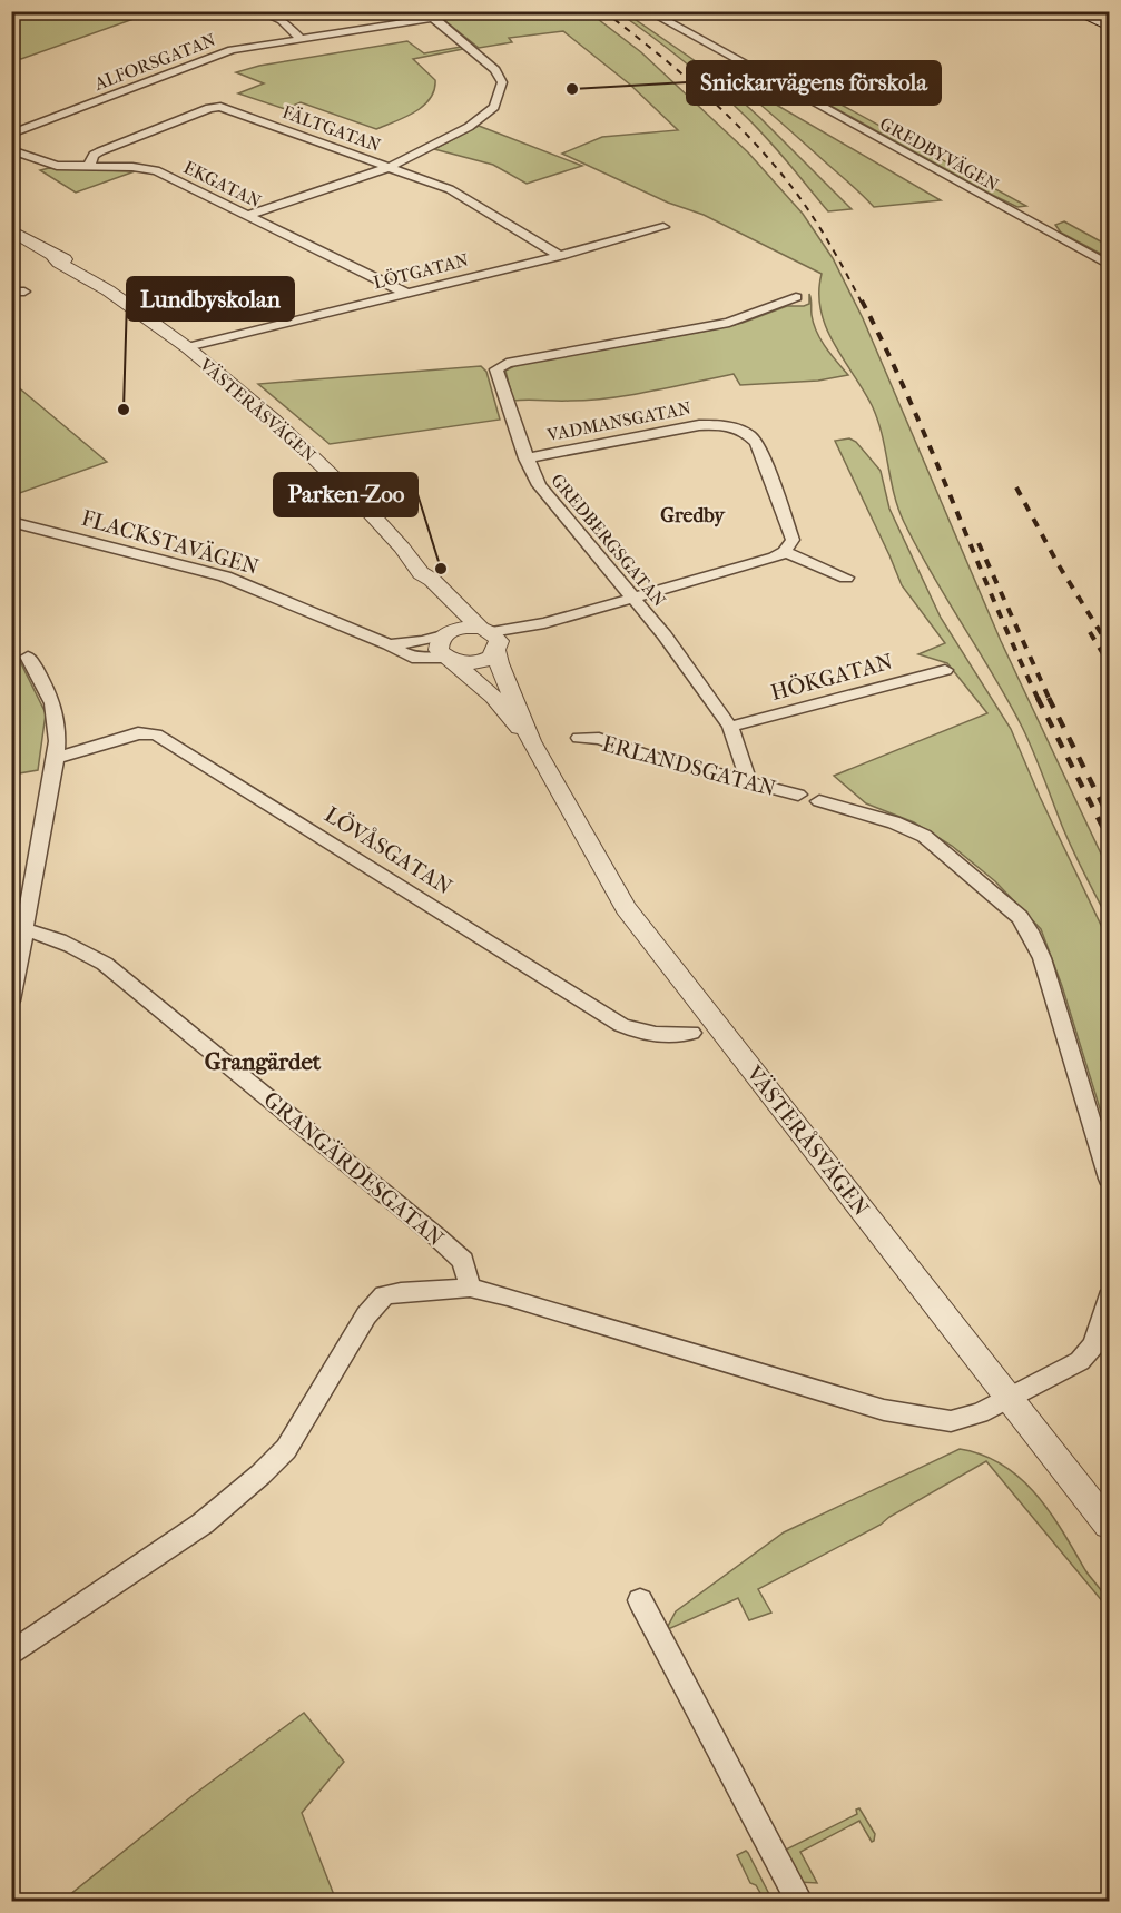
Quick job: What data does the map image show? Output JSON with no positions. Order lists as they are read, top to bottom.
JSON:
{
  "streets": {
    "street": [
      "ALFORSGATAN",
      "FÄLTGATAN",
      "GREDBYVÄGEN",
      "EKGATAN",
      "LÖTGATAN",
      "VÄSTERÅSVÄGEN",
      "VADMANSGATAN",
      "GREDBERGSGATAN",
      "FLACKSTAVÄGEN",
      "HÖKGATAN",
      "ERLANDSGATAN",
      "LÖVÅSGATAN",
      "GRANGÄRDESGATAN"
    ]
  },
  "crossings": [
    ["FÄLTGATAN", "EKGATAN"],
    ["FÄLTGATAN", "LÖTGATAN"],
    ["EKGATAN", "LÖTGATAN"],
    ["LÖTGATAN", "VÄSTERÅSVÄGEN"],
    ["VÄSTERÅSVÄGEN", "FLACKSTAVÄGEN"],
    ["VADMANSGATAN", "GREDBERGSGATAN"],
    ["GREDBERGSGATAN", "HÖKGATAN"],
    ["GREDBERGSGATAN", "ERLANDSGATAN"]
  ],
  "districts": ["Gredby", "Grangärdet"],
  "places": ["Snickarvägens förskola", "Lundbyskolan", "Parken-Zoo"]
}
